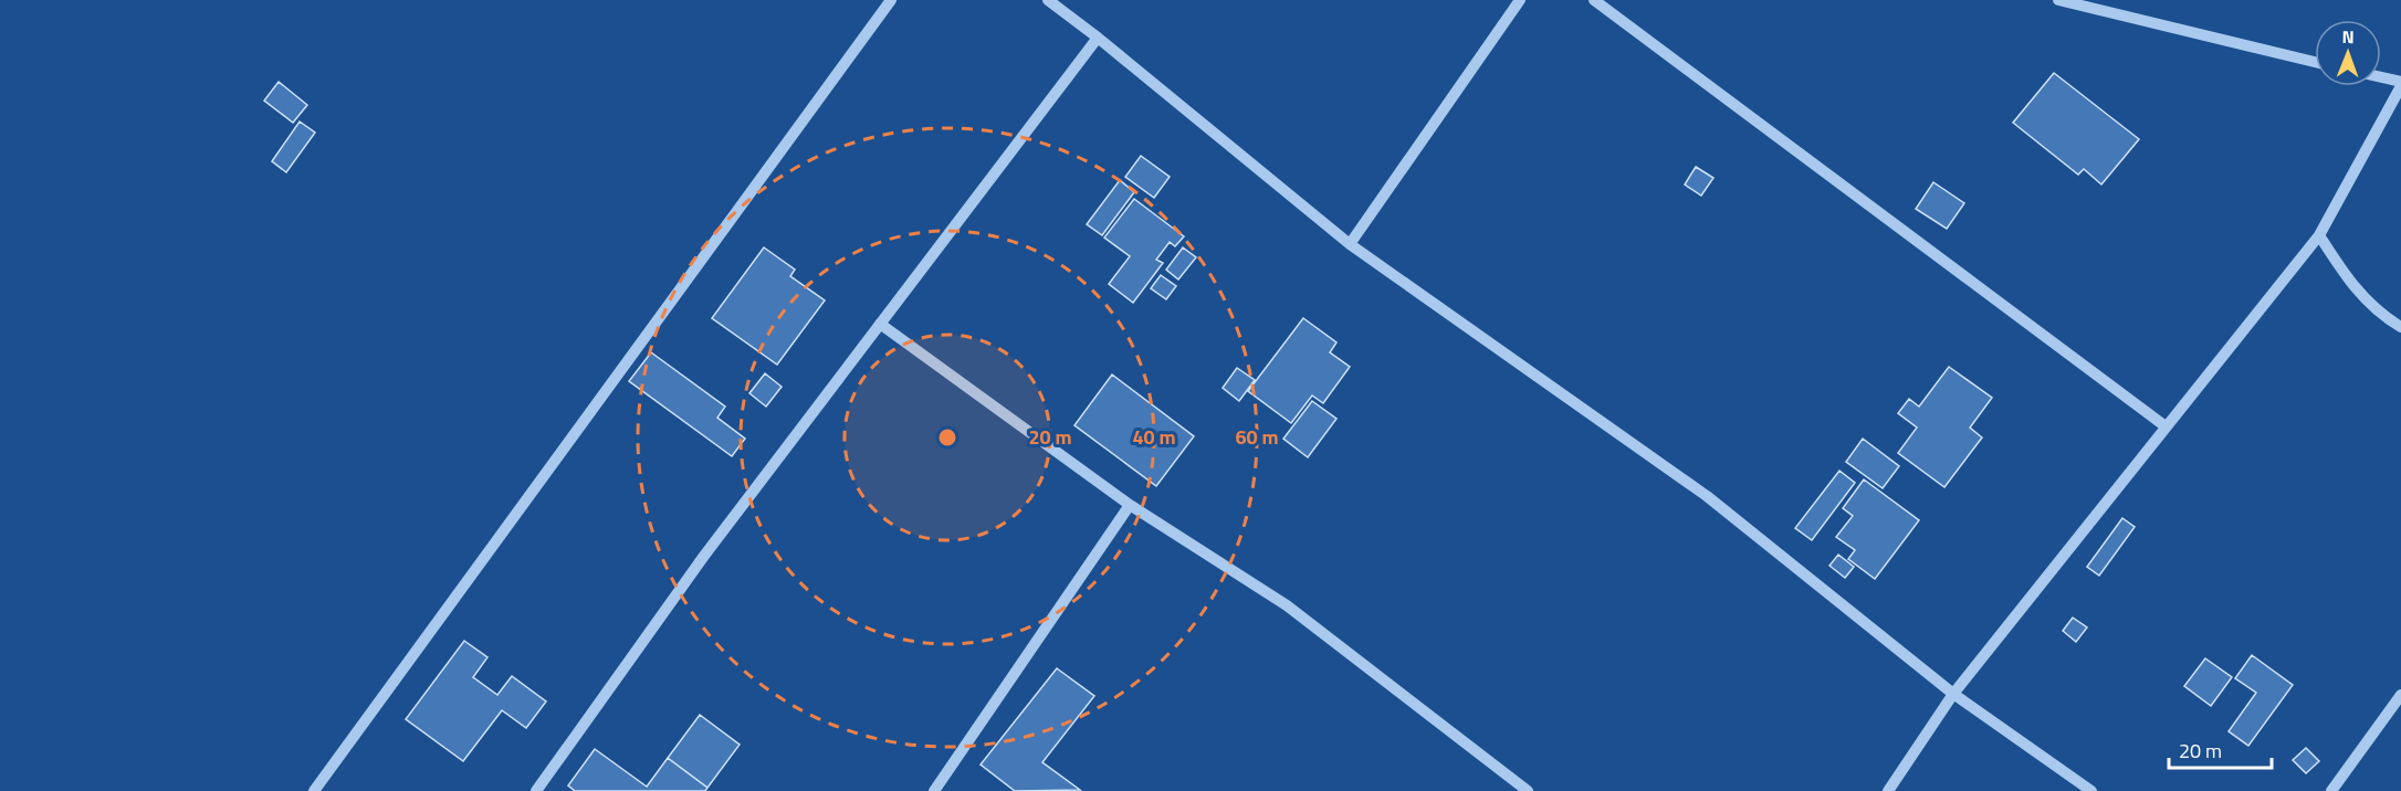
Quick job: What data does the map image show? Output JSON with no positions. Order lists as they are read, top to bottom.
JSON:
{
  "scale_bar": "20 m",
  "north": "top",
  "rings": ["20 m", "40 m", "60 m"]
}
